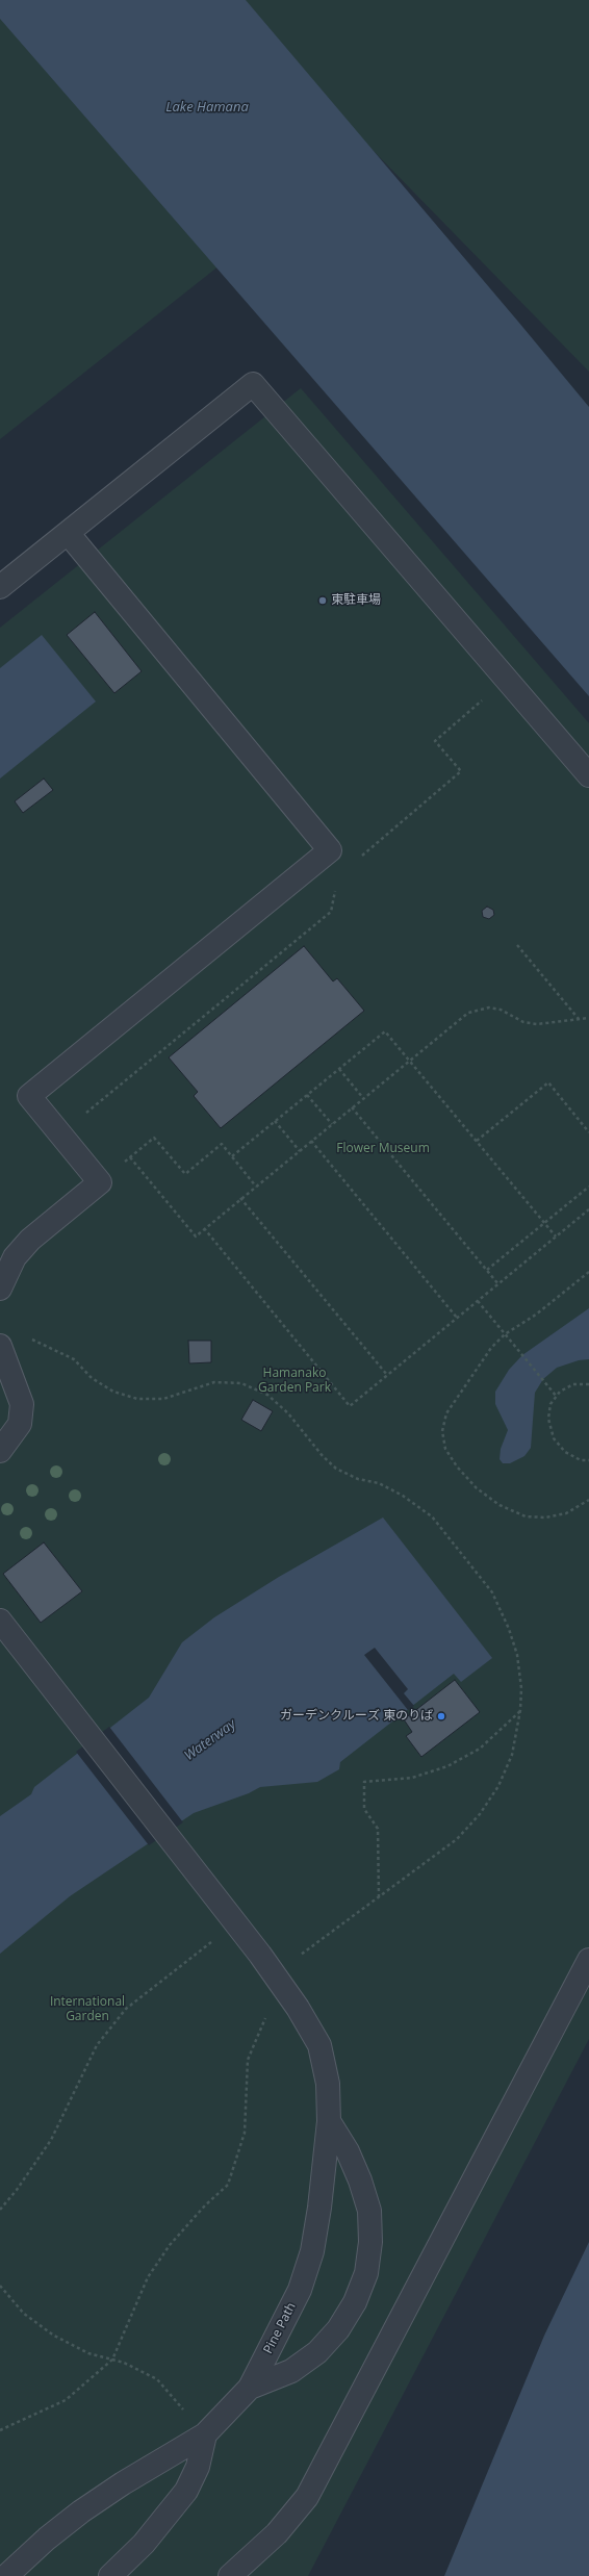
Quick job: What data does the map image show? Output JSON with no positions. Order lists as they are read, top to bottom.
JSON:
{
  "streets": {
    "lane": ["Pine Path"]
  },
  "water": ["Lake Hamana", "Waterway"],
  "parks": ["Flower Museum", "Hamanako Garden Park", "International Garden"],
  "places": ["東駐車場", "ガーデンクルーズ 東のりば"]
}
